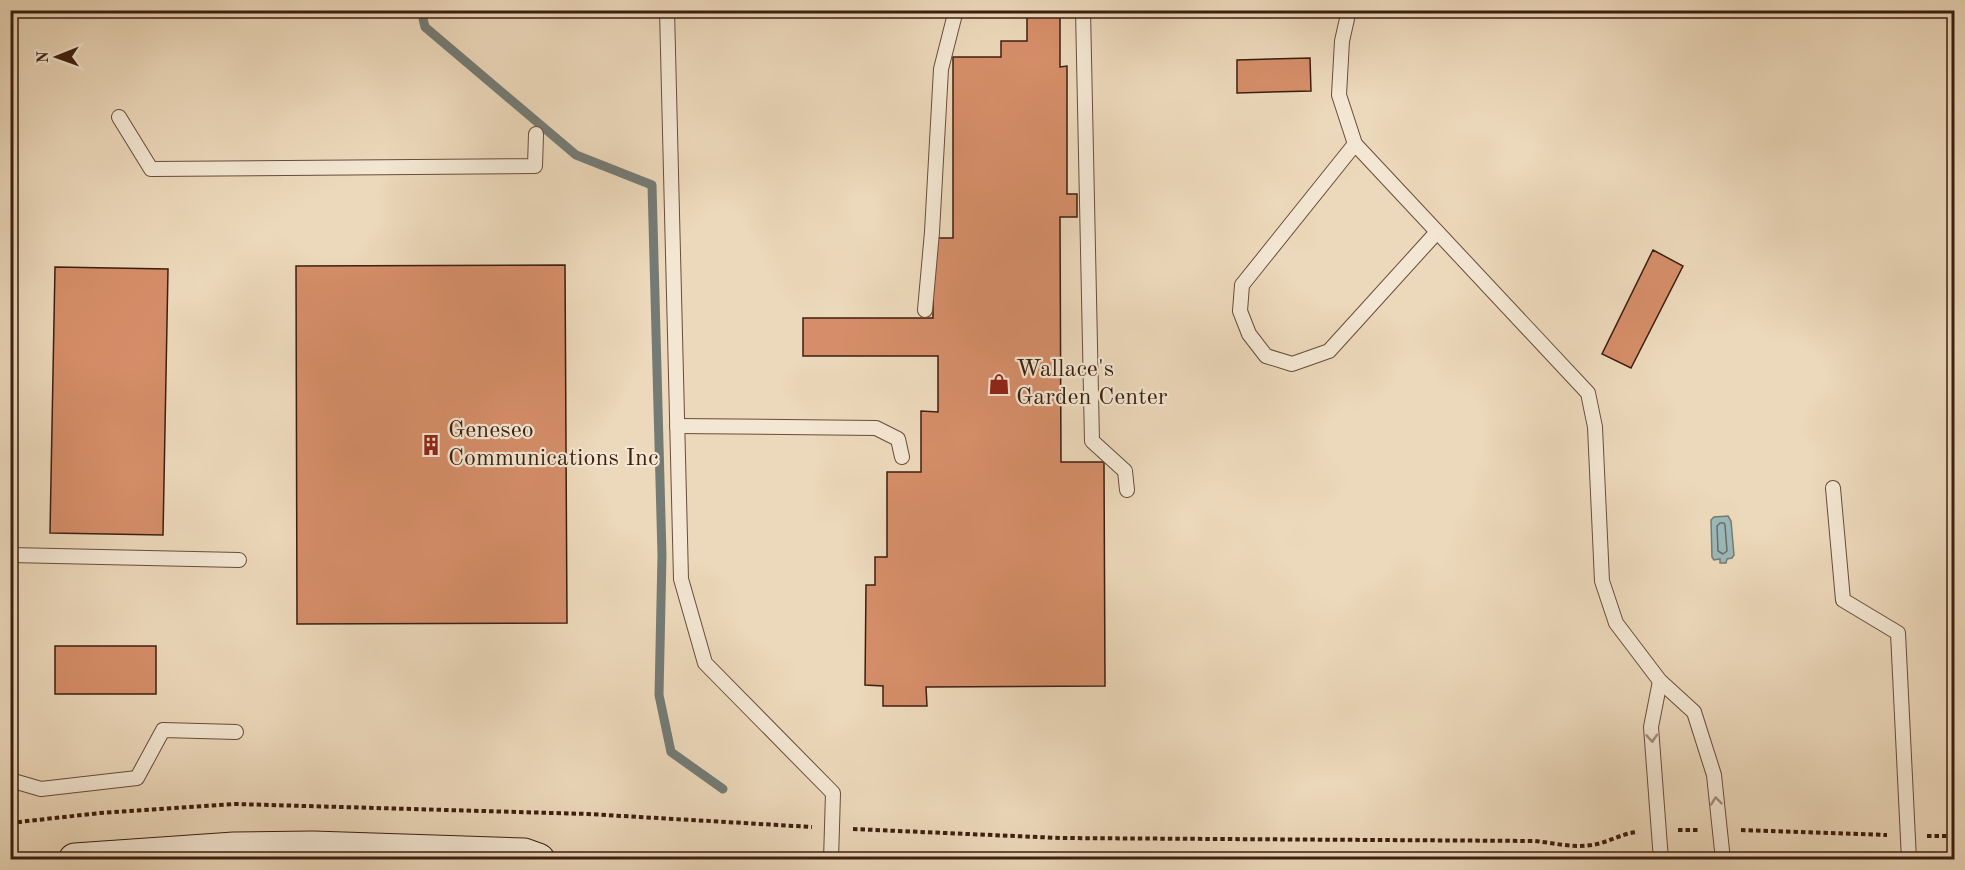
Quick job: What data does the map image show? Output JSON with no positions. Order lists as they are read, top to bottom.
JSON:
{
  "places": {
    "shop": ["Wallace's Garden Center"],
    "building": ["Geneseo Communications Inc"]
  },
  "north": "left"
}
